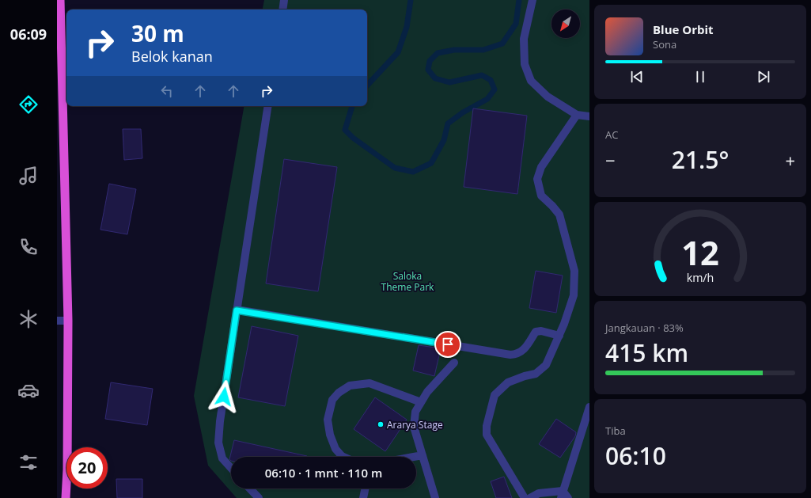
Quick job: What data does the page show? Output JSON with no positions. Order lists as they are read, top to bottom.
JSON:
{
  "parks": ["Saloka Theme Park"],
  "places": ["Ararya Stage"],
  "north": "bottom left",
  "page": {
    "tabs": "06:09",
    "turn": ["30 m", "Belok kanan"],
    "song": ["Blue Orbit", "Sona"],
    "tile": [
      "AC",
      ["Jangkauan · 83%", "415 km"],
      ["Tiba", "06:10"]
    ],
    "heat": ["−", "21.5°", "+"],
    "limit": "20",
    "trip": "06:10 · 1 mnt · 110 m",
    "gauge": ["12", "km/h"]
  }
}
